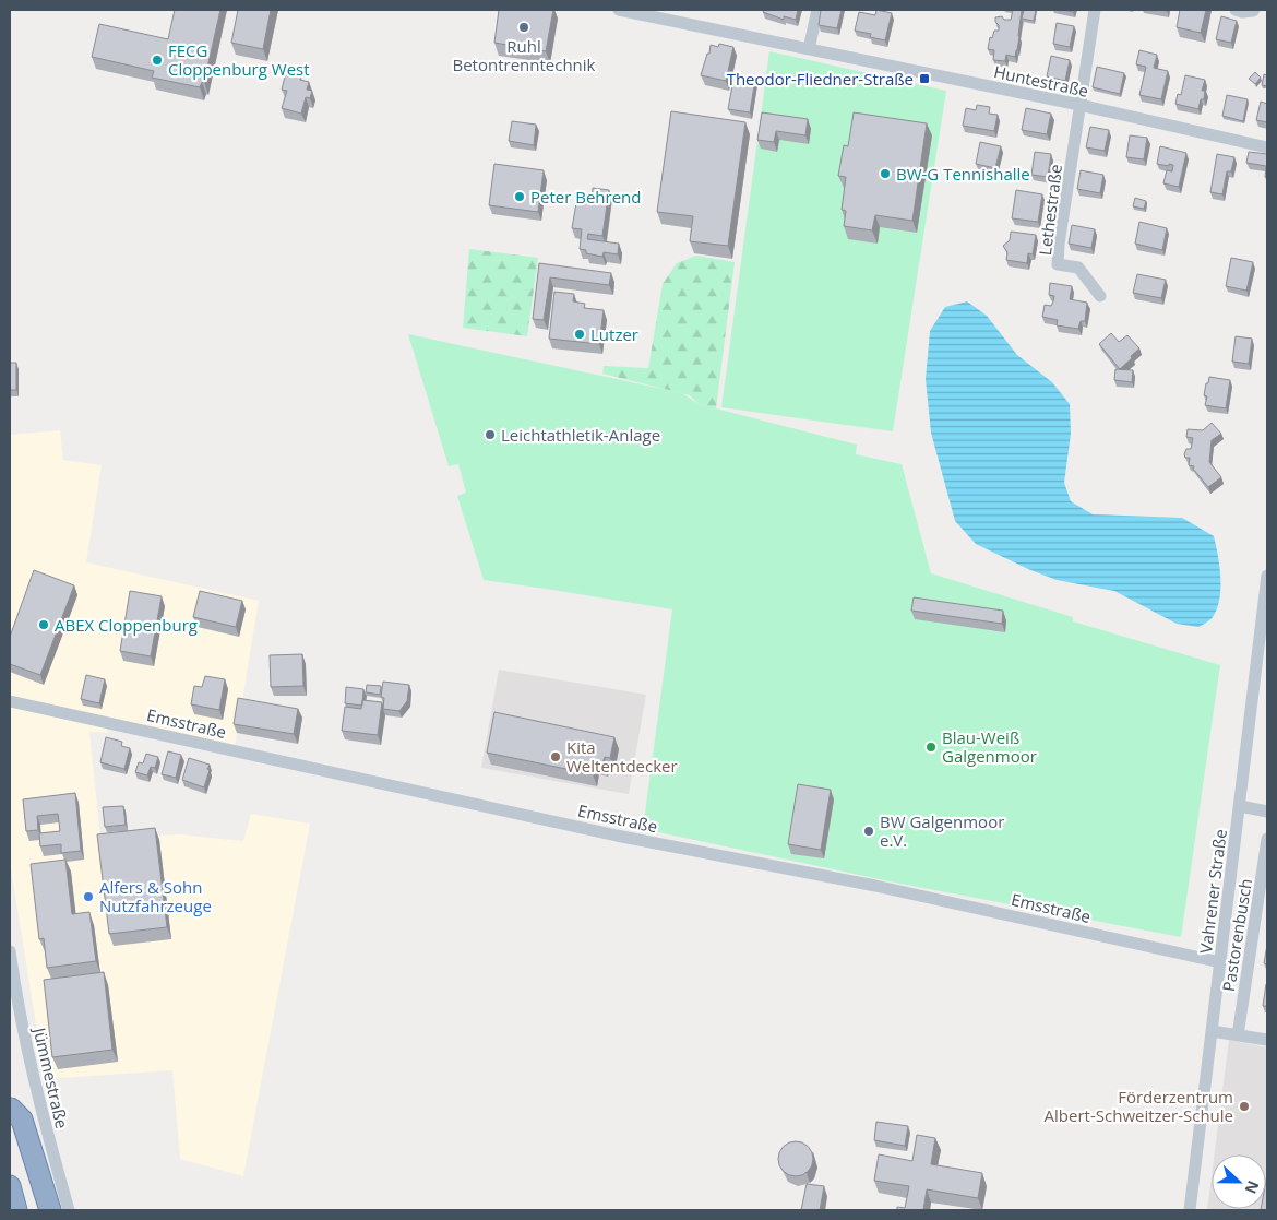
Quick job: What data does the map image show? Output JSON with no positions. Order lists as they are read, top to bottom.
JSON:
{
  "streets": {
    "street": [
      "Huntestraße",
      "Lethestraße",
      "Emsstraße",
      "Vahrener Straße",
      "Pastorenbusch",
      "Jümmestraße"
    ]
  },
  "crossings": [
    ["Huntestraße", "Lethestraße"],
    ["Emsstraße", "Vahrener Straße"]
  ],
  "places": {
    "other": [
      "Ruhl Betontrenntechnik",
      "FECG Cloppenburg West",
      "BW-G Tennishalle",
      "Peter Behrend",
      "Lutzer",
      "Leichtathletik-Anlage",
      "ABEX Cloppenburg",
      "Blau-Weiß Galgenmoor",
      "Kita Weltentdecker",
      "BW Galgenmoor e.V.",
      "Alfers & Sohn Nutzfahrzeuge",
      "Förderzentrum Albert-Schweitzer-Schule"
    ],
    "transit": ["Theodor-Fliedner-Straße"]
  },
  "north": "right"
}
